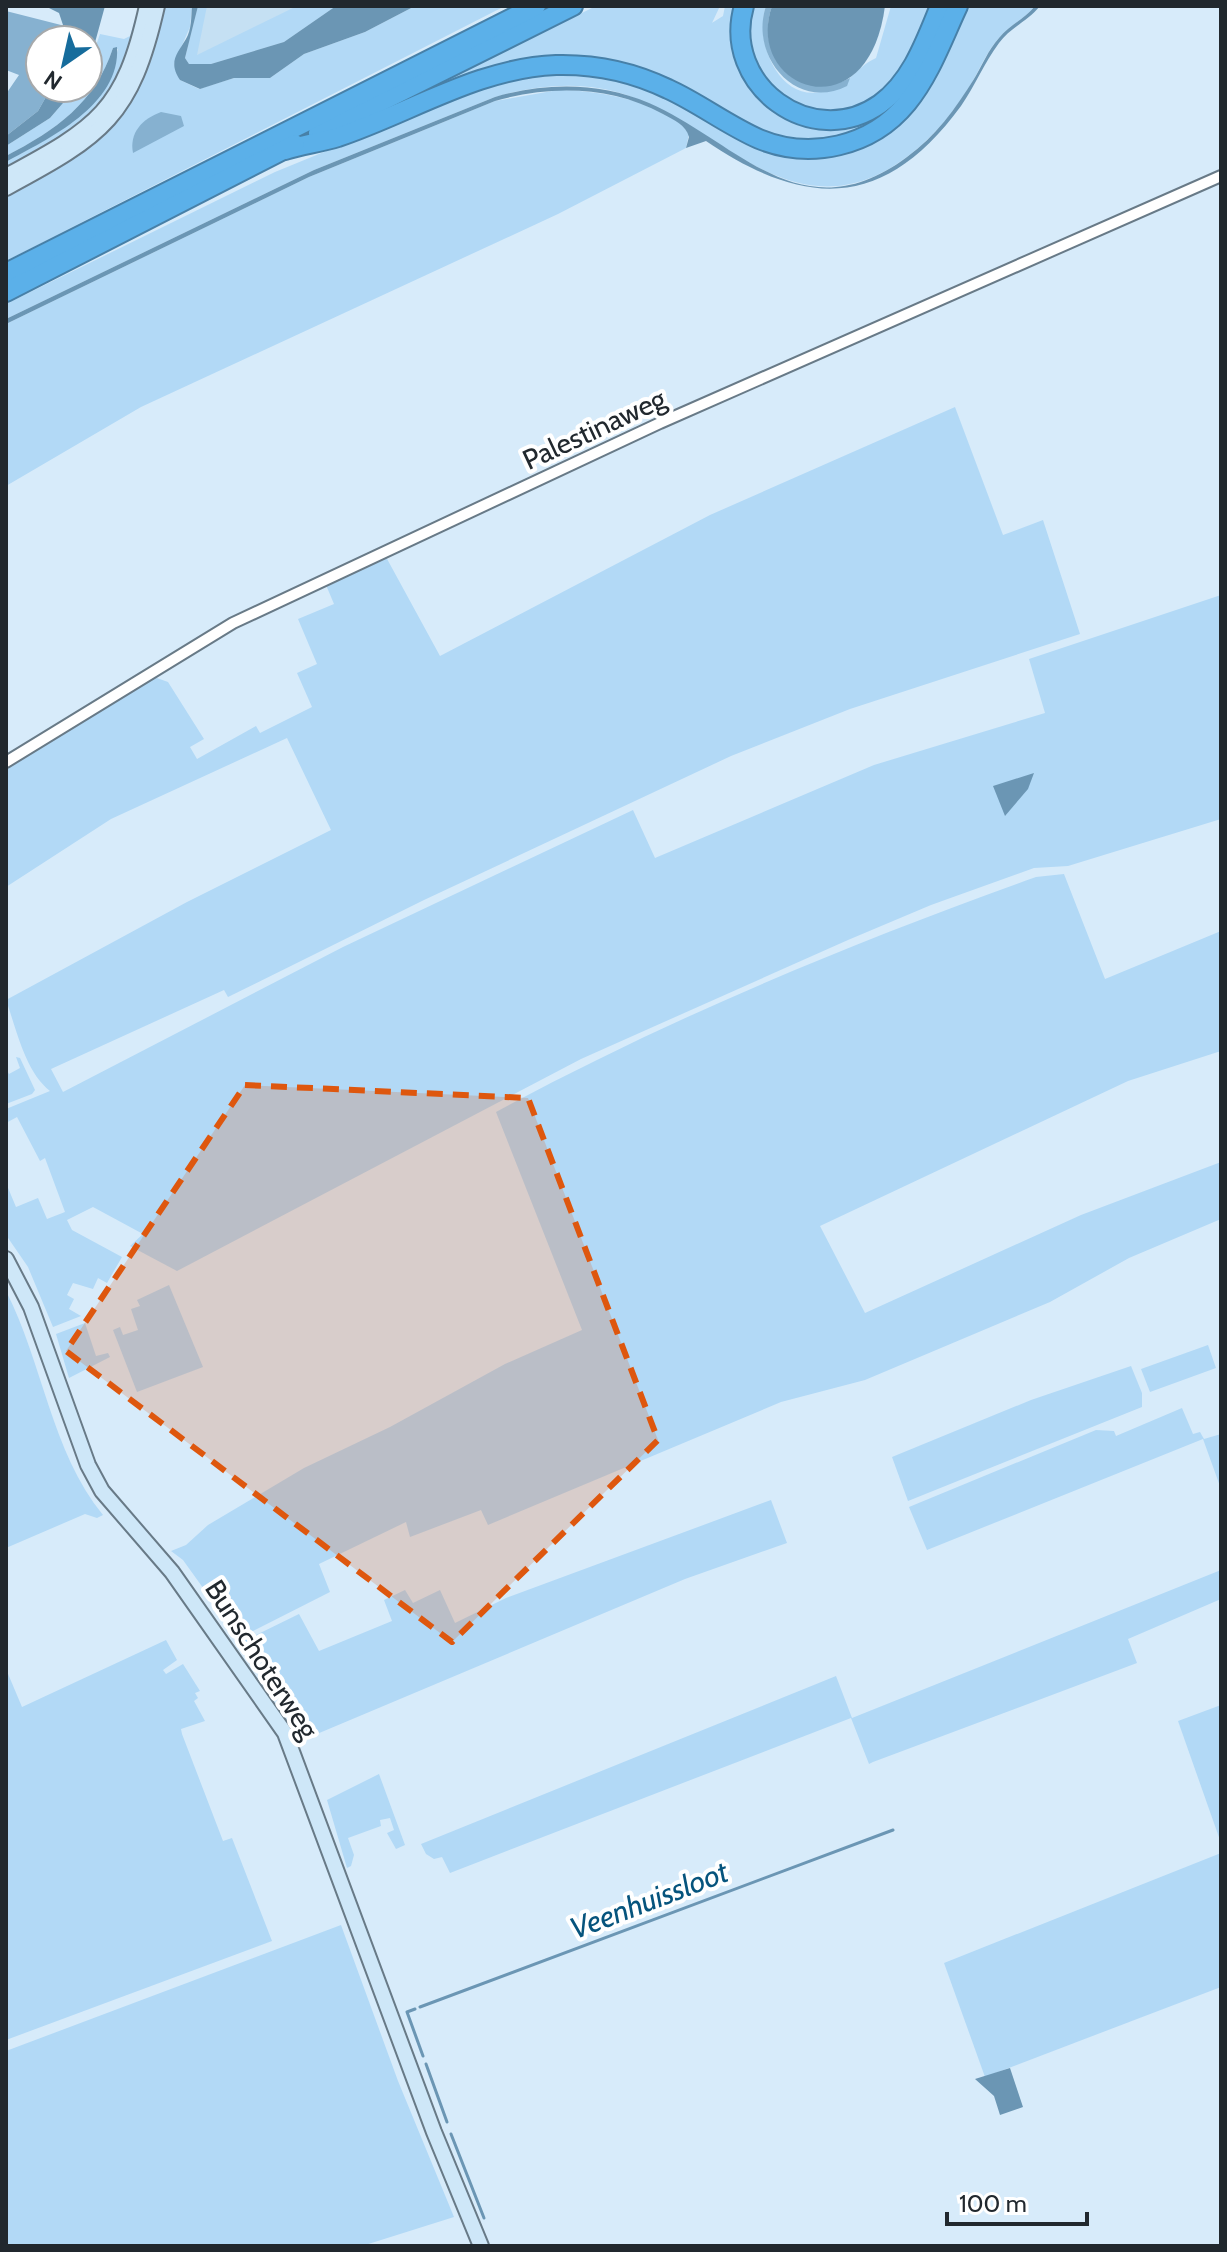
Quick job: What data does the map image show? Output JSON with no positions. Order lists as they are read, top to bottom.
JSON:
{
  "streets": {
    "main road": ["Bunschoterweg"],
    "street": ["Palestinaweg"]
  },
  "water": ["Veenhuissloot"],
  "scale_bar": "100 m",
  "north": "bottom left"
}
